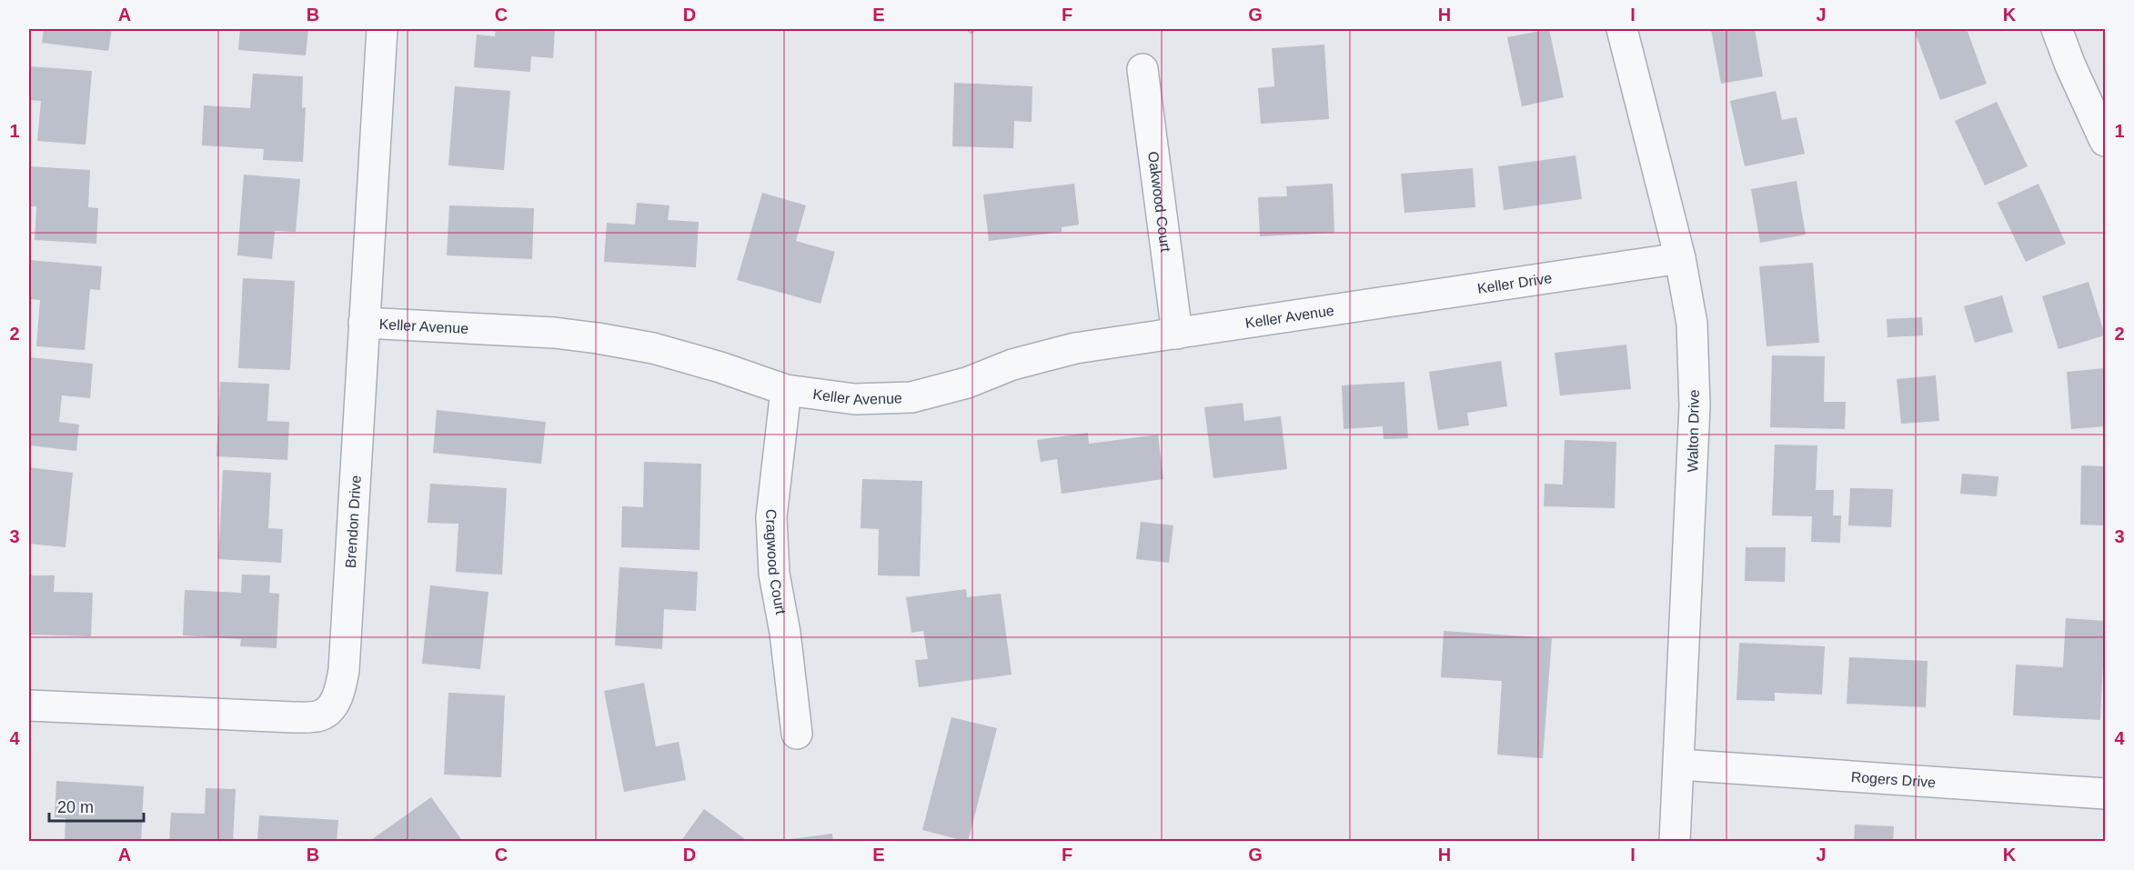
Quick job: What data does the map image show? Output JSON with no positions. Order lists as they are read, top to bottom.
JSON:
{
  "streets": {
    "street": [
      "Oakwood Court",
      "Keller Drive",
      "Keller Avenue",
      "Walton Drive",
      "Brendon Drive",
      "Cragwood Court",
      "Rogers Drive"
    ]
  },
  "crossings": [
    ["Oakwood Court", "Keller Avenue"],
    ["Keller Drive", "Keller Avenue"],
    ["Keller Drive", "Walton Drive"],
    ["Keller Avenue", "Brendon Drive"],
    ["Keller Avenue", "Cragwood Court"],
    ["Walton Drive", "Rogers Drive"]
  ],
  "scale_bar": "20 m",
  "grid": {
    "columns": [
      "A",
      "B",
      "C",
      "D",
      "E",
      "F",
      "G",
      "H",
      "I",
      "J",
      "K"
    ],
    "rows": [
      "1",
      "2",
      "3",
      "4"
    ]
  }
}
